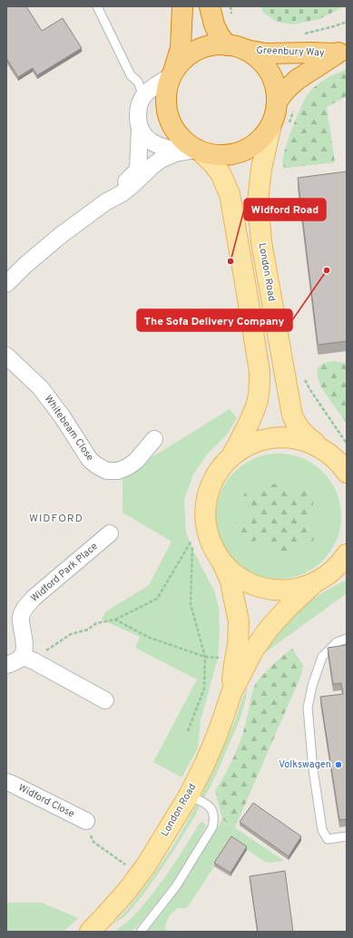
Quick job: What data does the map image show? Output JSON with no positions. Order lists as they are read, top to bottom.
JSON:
{
  "streets": {
    "highway": ["Greenbury Way"],
    "main road": ["London Road"],
    "street": ["Whitebeam Close", "Widford Park Place", "Widford Close"]
  },
  "crossings": [
    ["Greenbury Way", "London Road"]
  ],
  "districts": ["WIDFORD"],
  "places": ["Widford Road", "The Sofa Delivery Company", "Volkswagen"]
}
